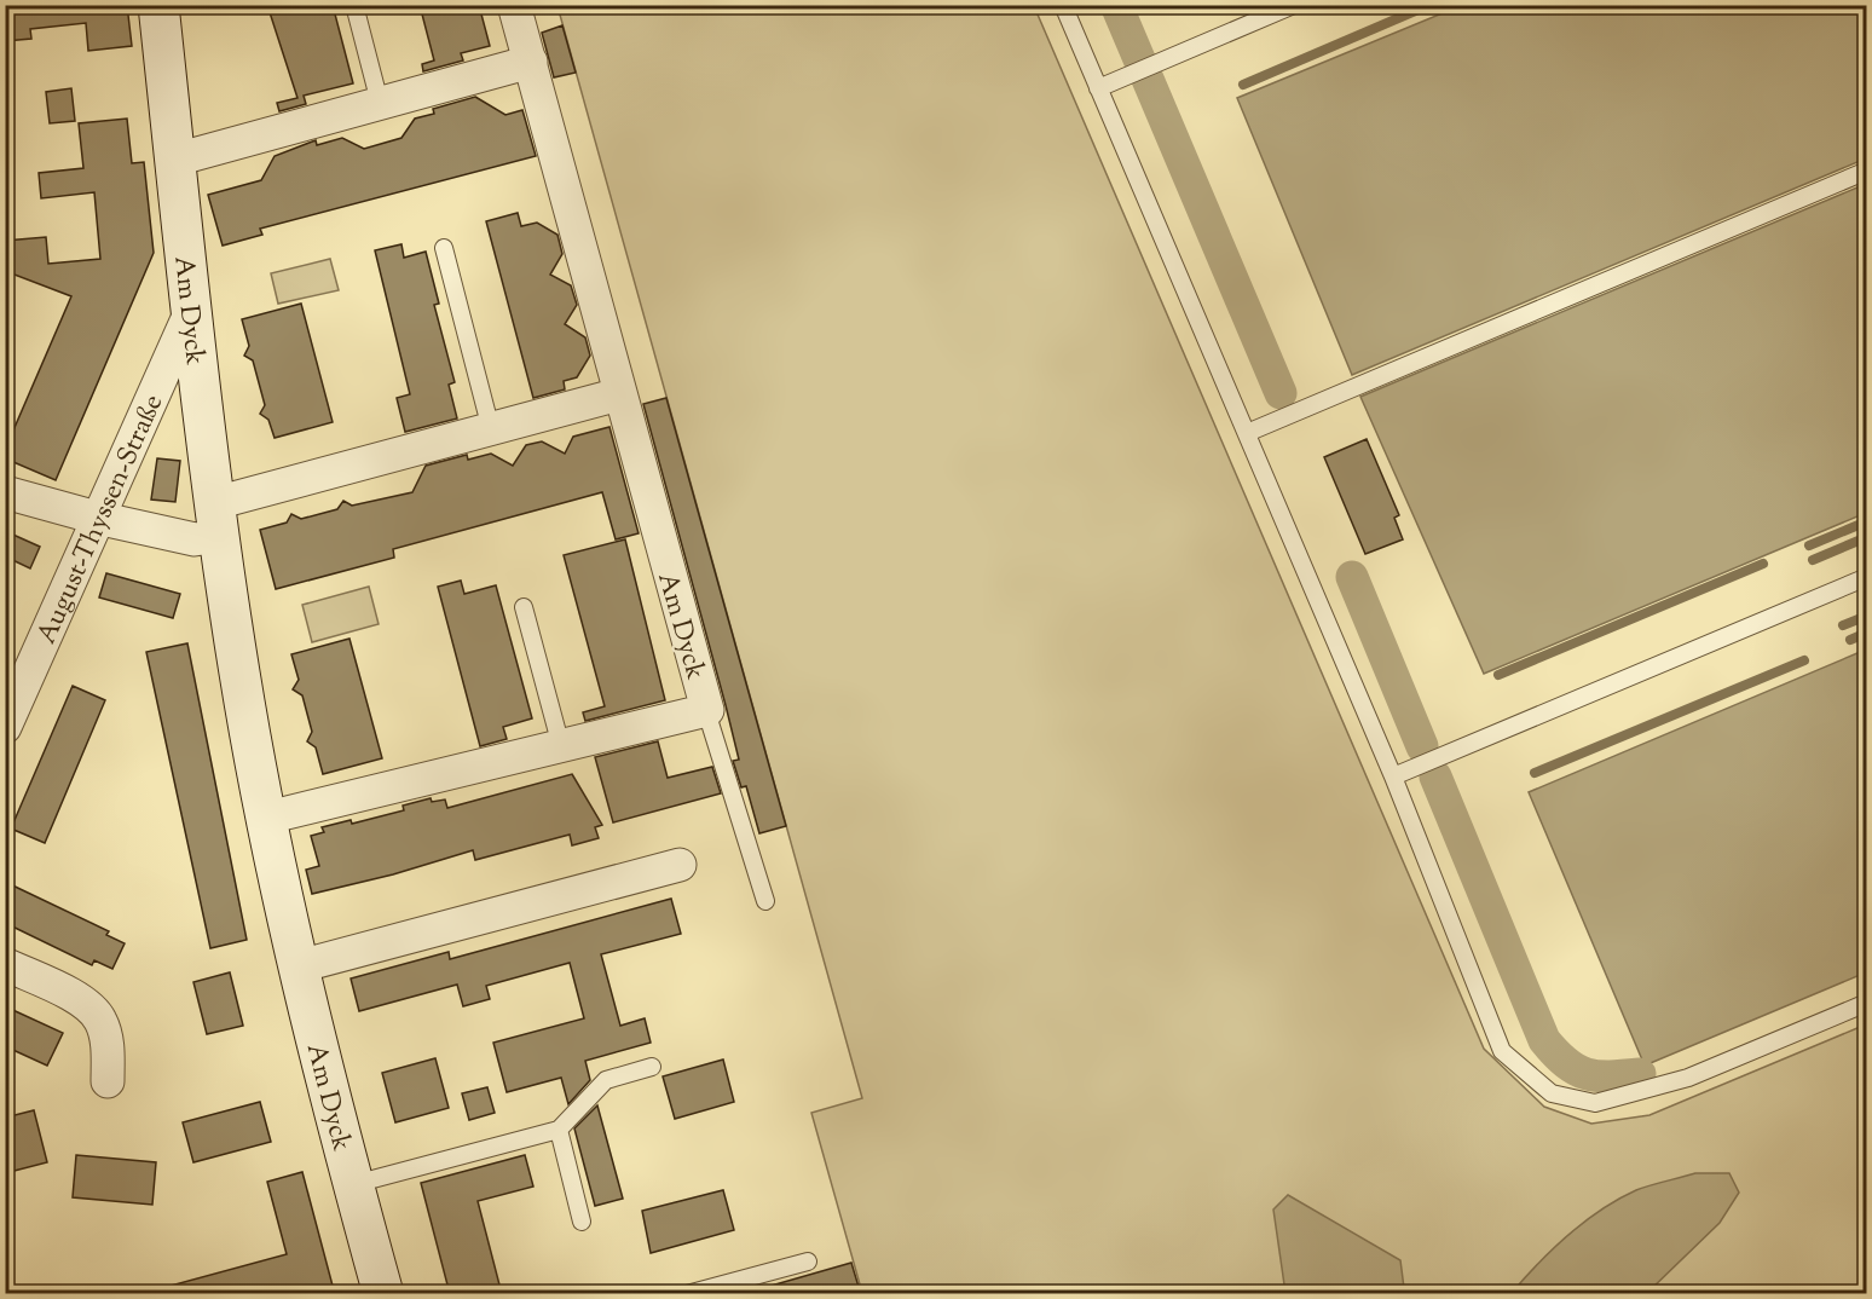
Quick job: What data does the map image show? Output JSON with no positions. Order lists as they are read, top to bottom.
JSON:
{
  "streets": {
    "main road": ["Am Dyck"],
    "street": ["August-Thyssen-Straße"]
  },
  "crossings": [
    ["Am Dyck", "August-Thyssen-Straße"]
  ]
}
